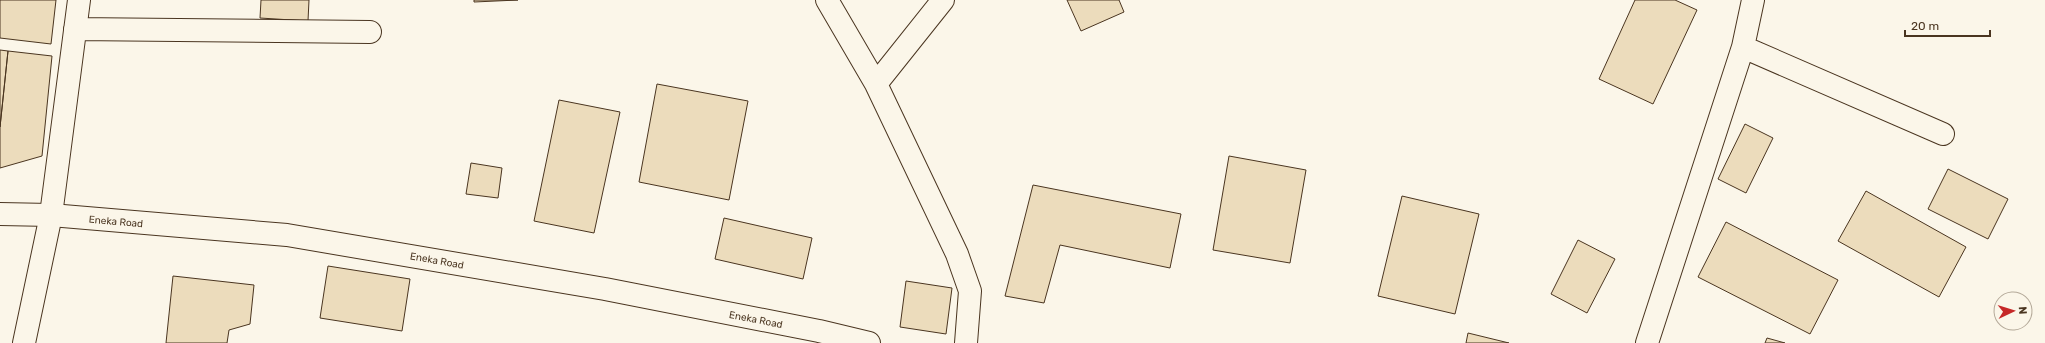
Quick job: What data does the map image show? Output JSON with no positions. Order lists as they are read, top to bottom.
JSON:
{
  "streets": {
    "street": ["Eneka Road"]
  },
  "scale_bar": "20 m",
  "north": "right"
}
